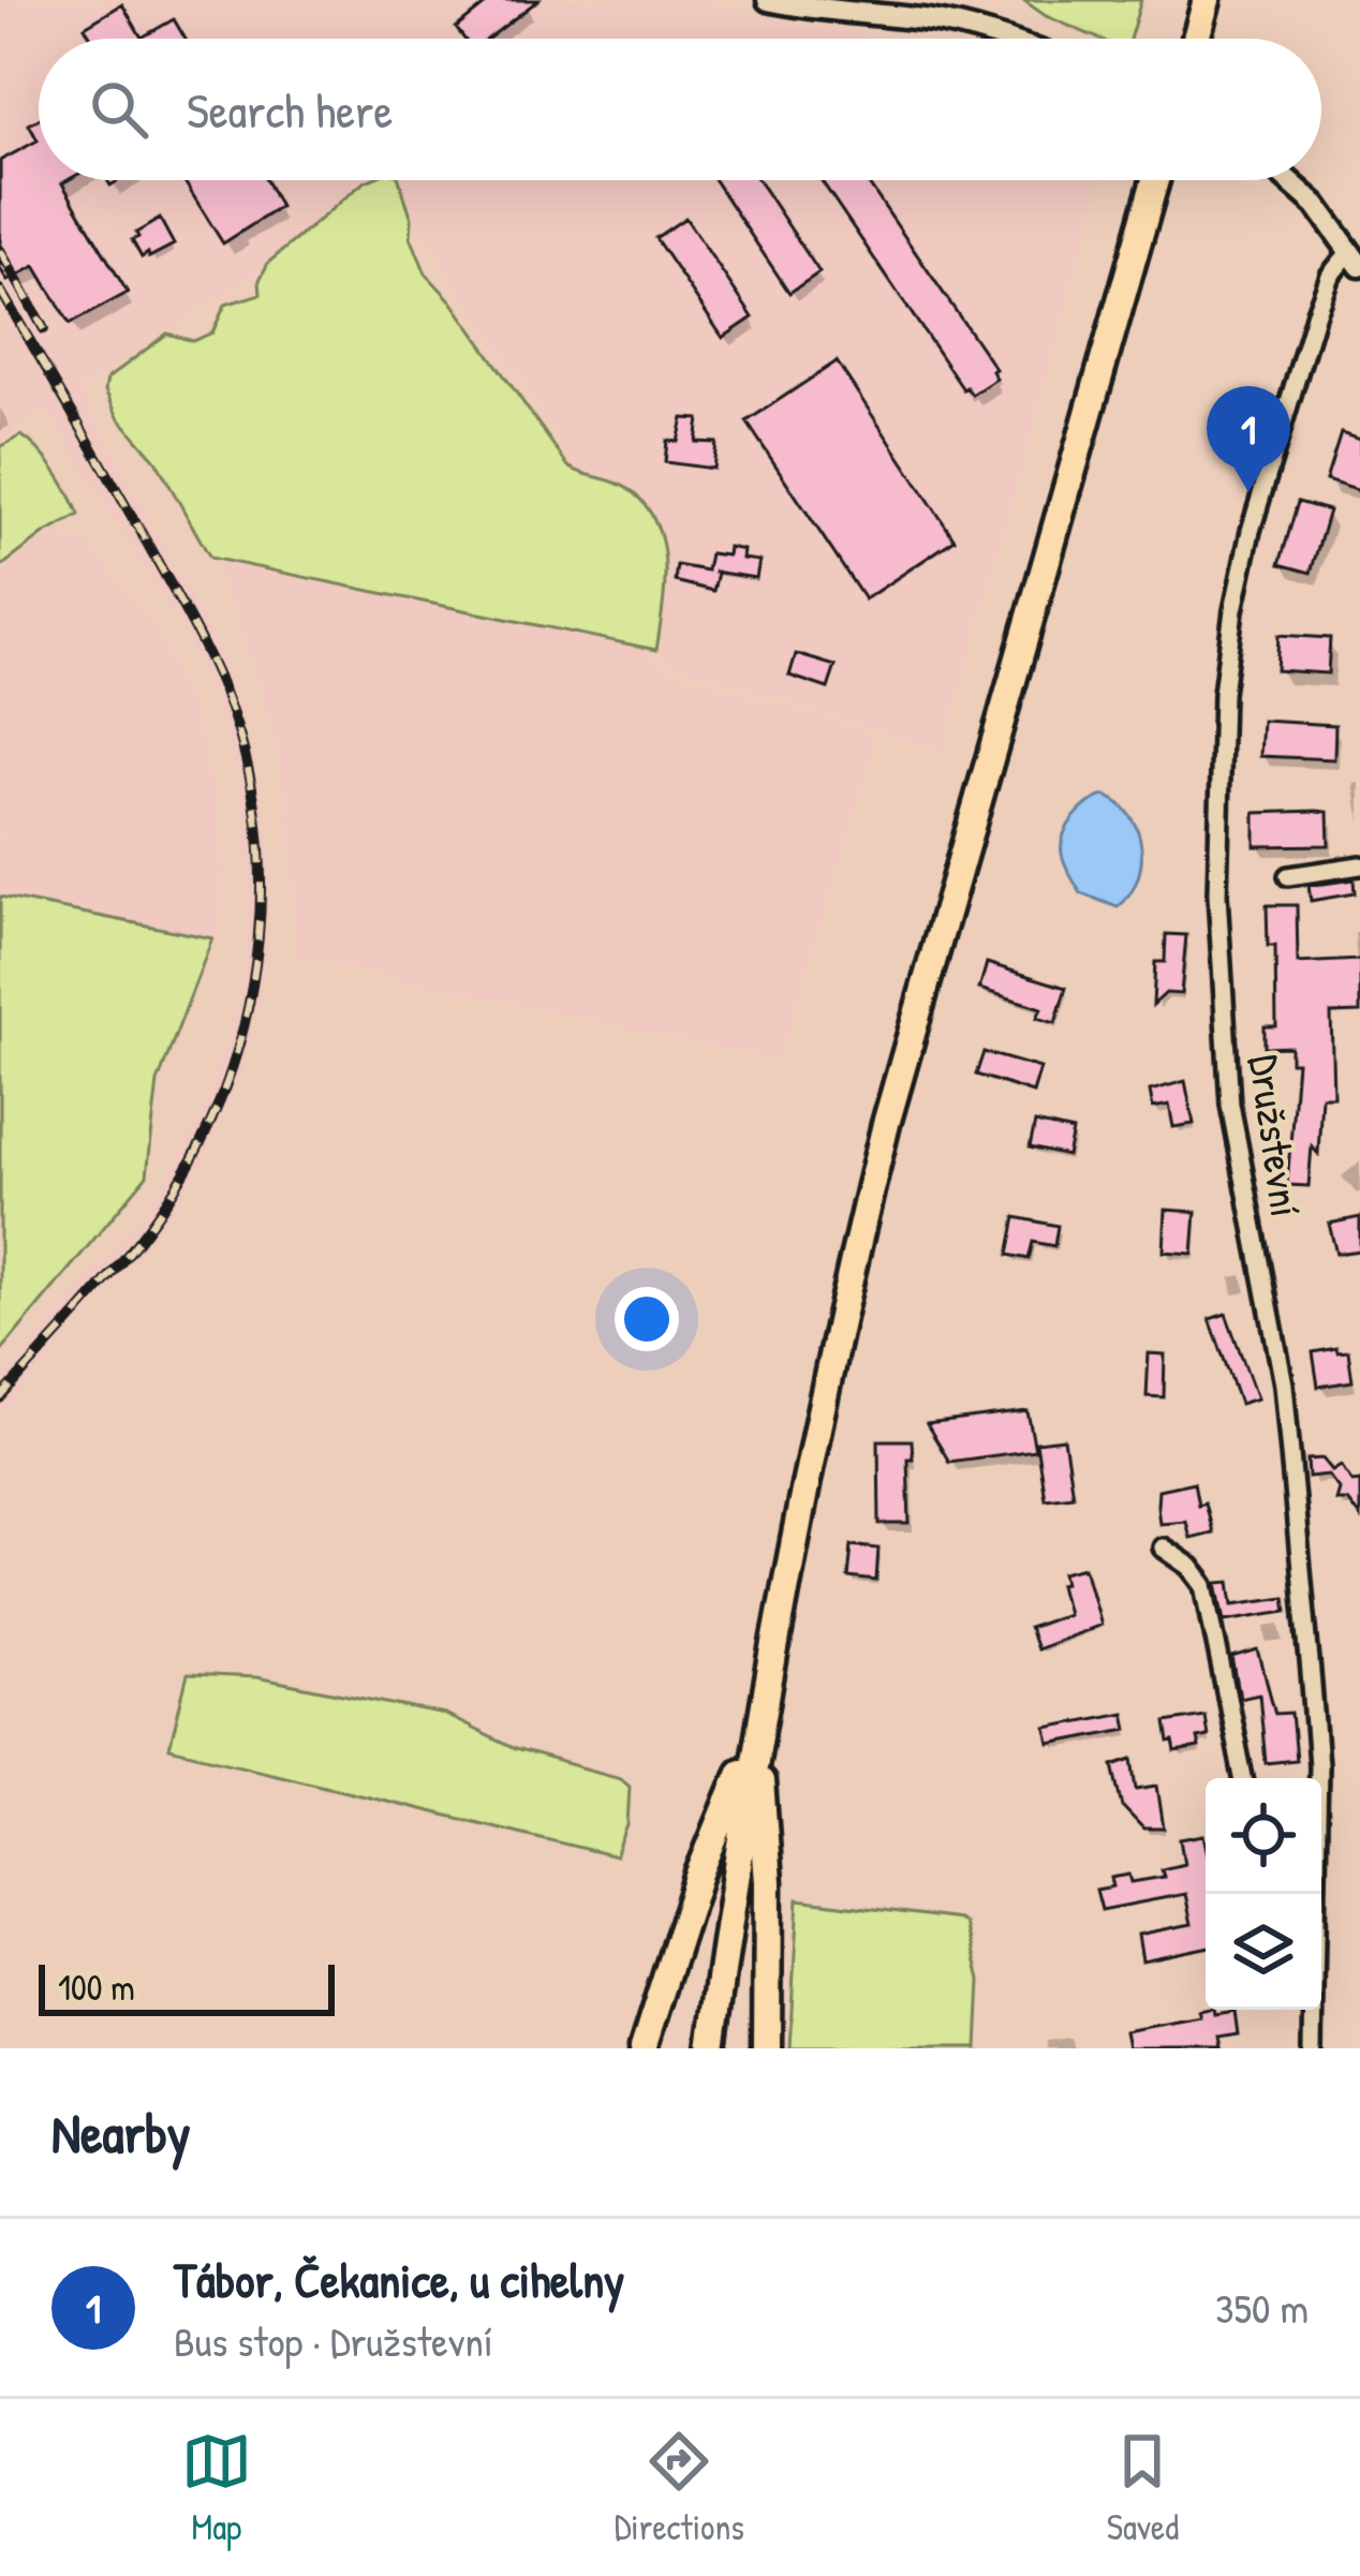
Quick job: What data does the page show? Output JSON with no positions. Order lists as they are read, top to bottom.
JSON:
{
  "streets": {
    "street": ["Družstevní"]
  },
  "scale_bar": "100 m",
  "page": {
    "search": "Search here",
    "pins": "1",
    "scale": "100 m",
    "heading": "Nearby",
    "list": [
      {
        "mark": "1",
        "name": "Tábor, Čekanice, u cihelny",
        "note": "Bus stop · Družstevní",
        "value": "350 m"
      }
    ],
    "nav": ["Map", "Directions", "Saved"]
  }
}
